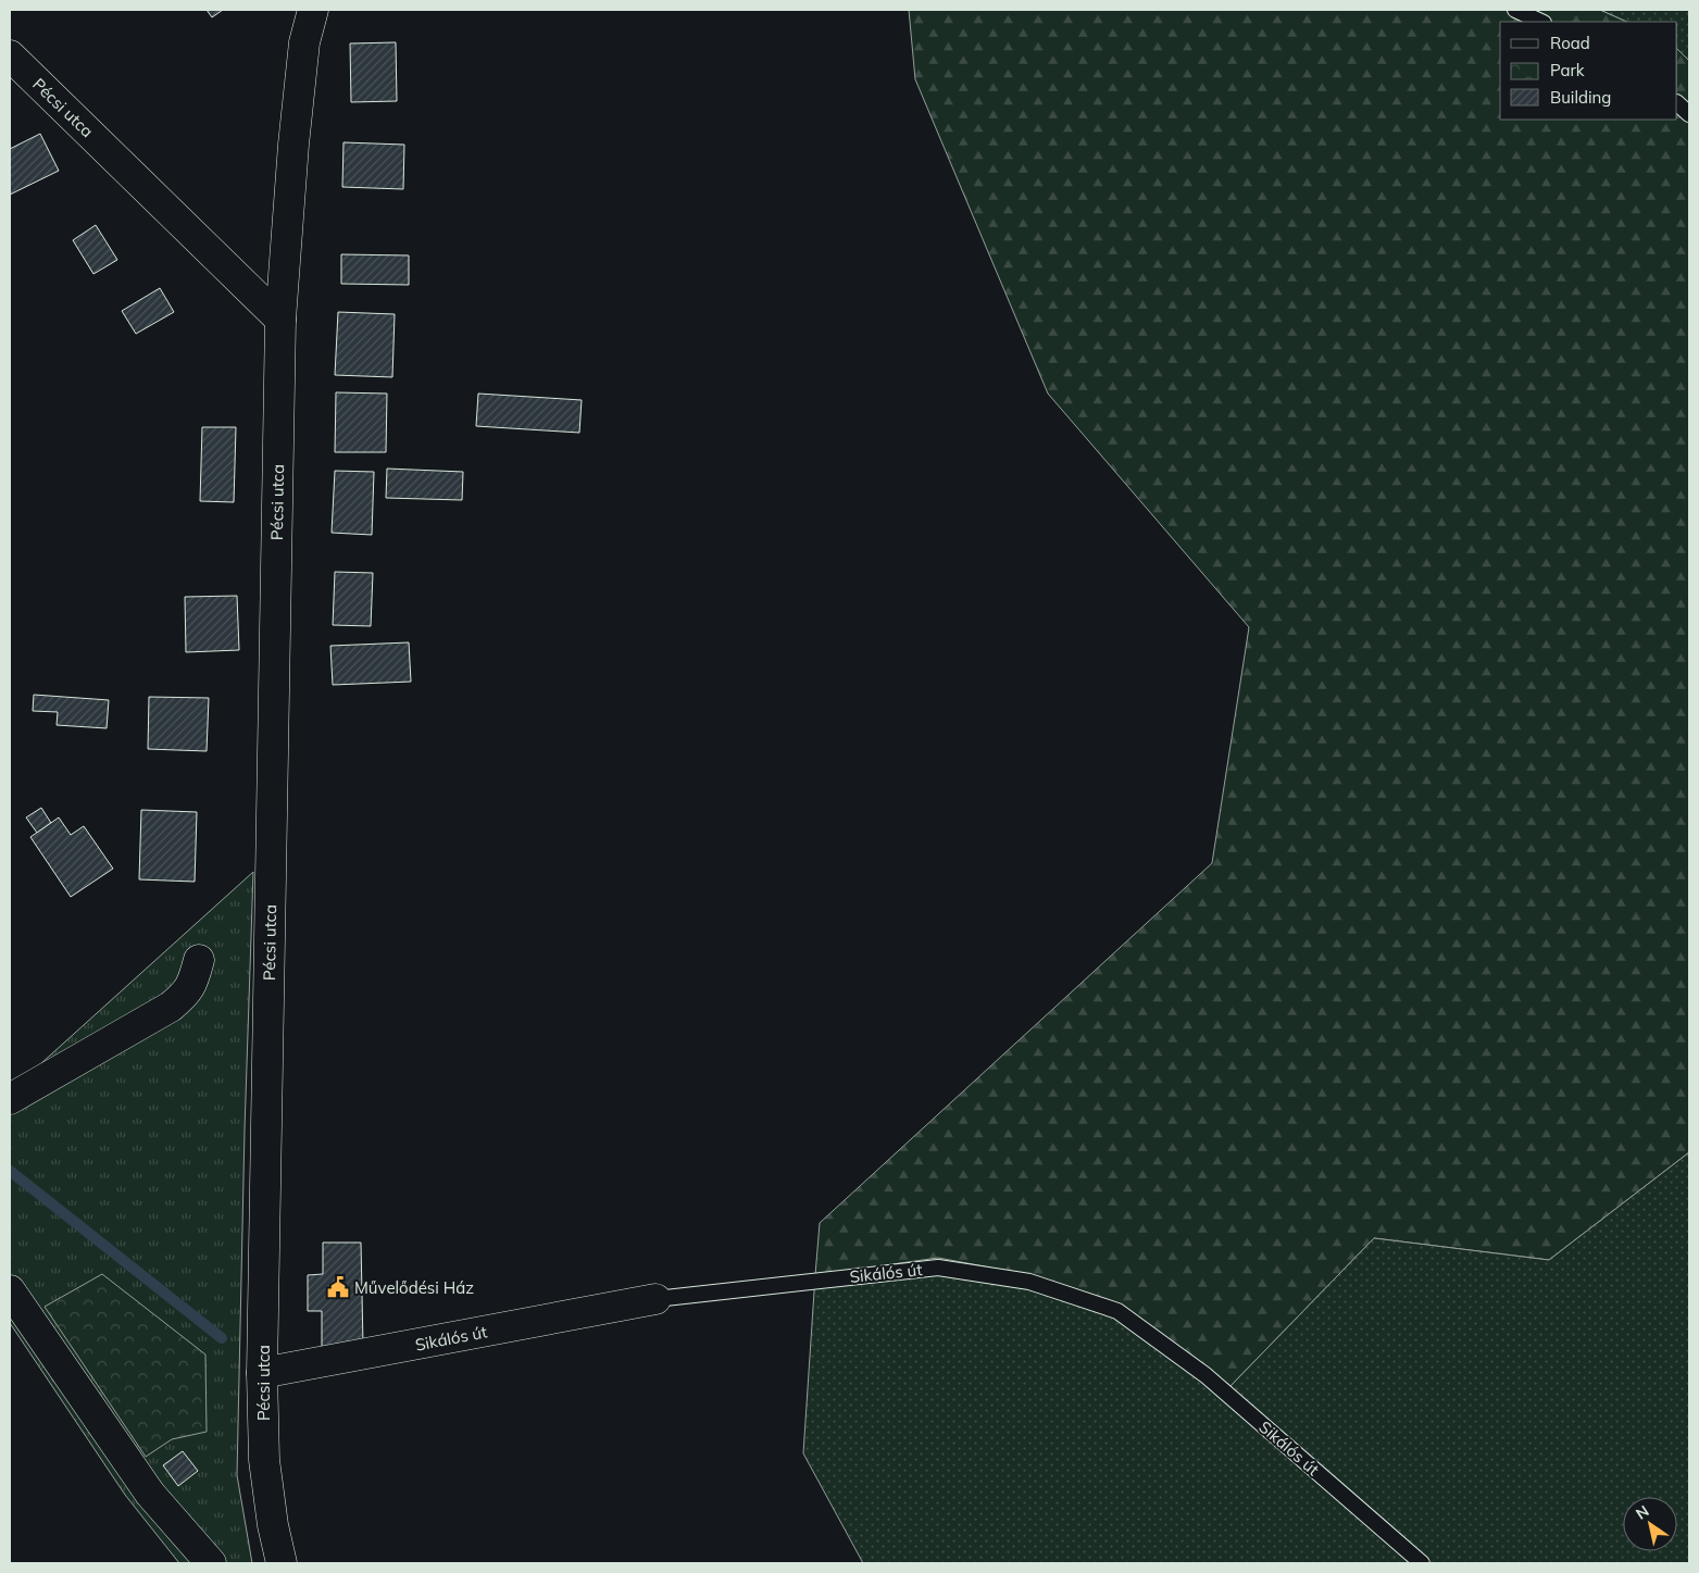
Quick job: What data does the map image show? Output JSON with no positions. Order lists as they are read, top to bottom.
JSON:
{
  "streets": {
    "street": ["Pécsi utca", "Sikálós út"]
  },
  "crossings": [
    ["Pécsi utca", "Sikálós út"]
  ],
  "places": {
    "public building": ["Művelődési Ház"]
  },
  "legend": ["Road", "Park", "Building"],
  "north": "top left"
}
